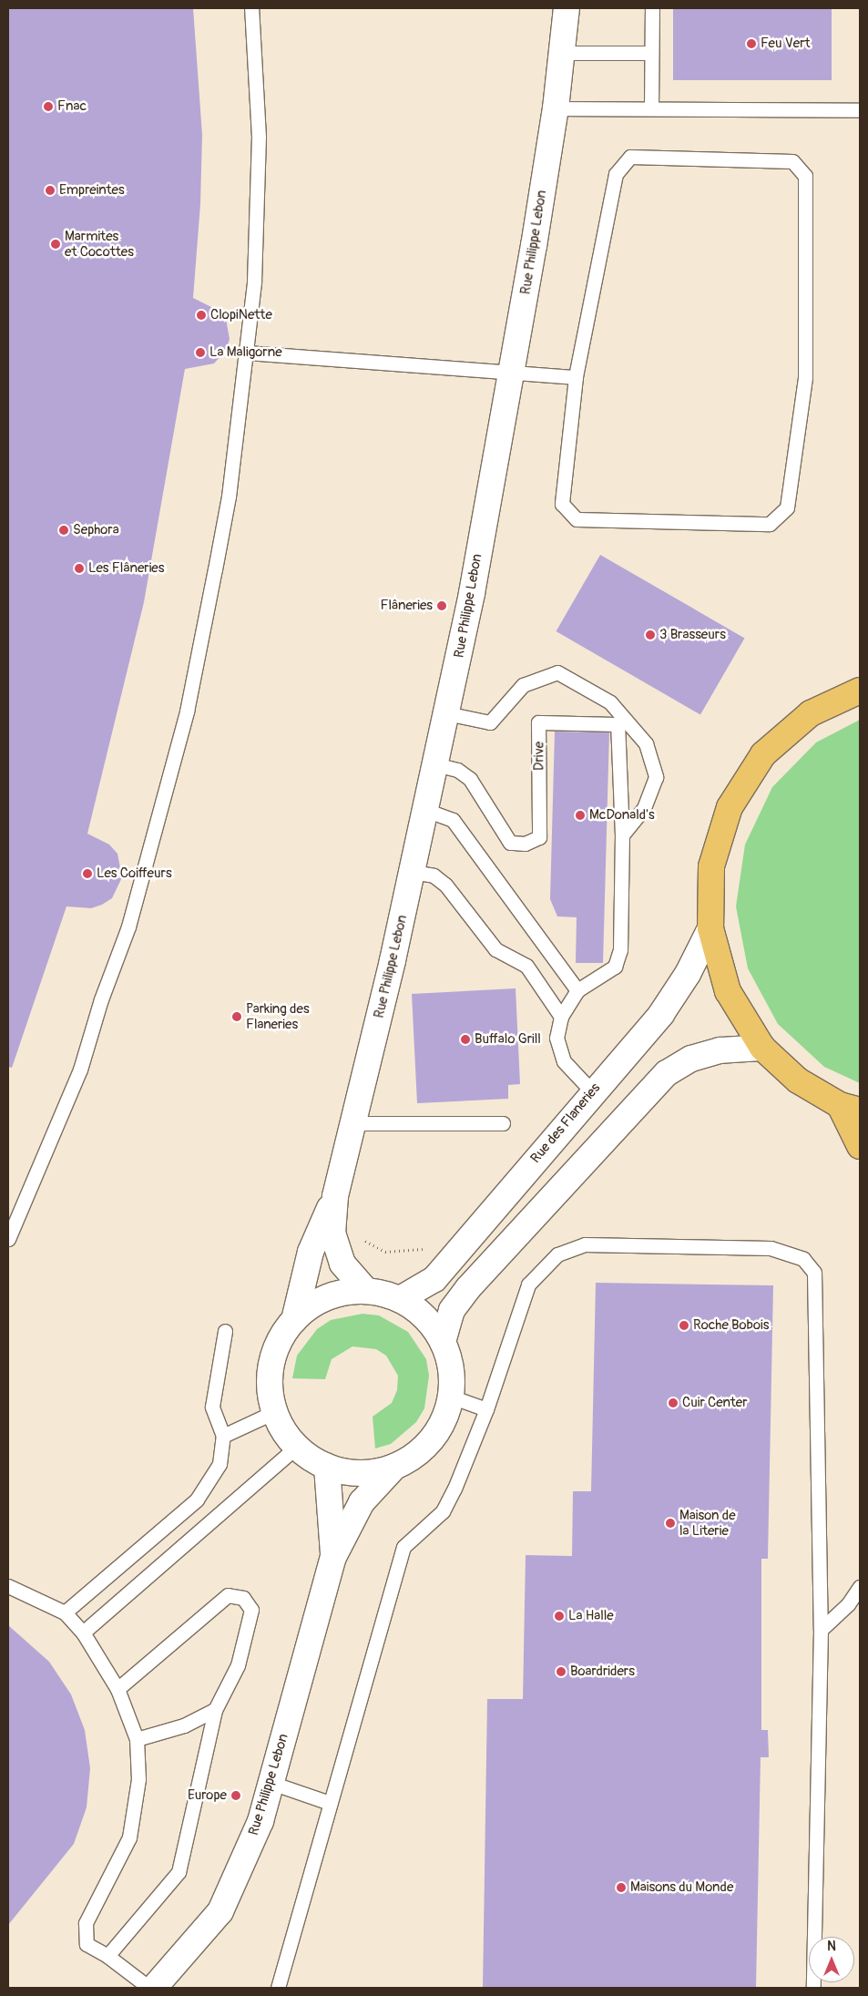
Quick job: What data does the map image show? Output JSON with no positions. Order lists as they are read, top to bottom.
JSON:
{
  "streets": {
    "street": ["Rue Philippe Lebon", "Rue des Flaneries"],
    "lane": ["Drive"]
  },
  "crossings": [
    ["Rue Philippe Lebon", "Drive"]
  ],
  "places": [
    "Feu Vert",
    "Fnac",
    "Empreintes",
    "Marmites et Cocottes",
    "ClopiNette",
    "La Maligorne",
    "Sephora",
    "Les Flâneries",
    "Flâneries",
    "3 Brasseurs",
    "McDonald's",
    "Les Coiffeurs",
    "Parking des Flaneries",
    "Buffalo Grill",
    "Roche Bobois",
    "Cuir Center",
    "Maison de la Literie",
    "La Halle",
    "Boardriders",
    "Europe",
    "Maisons du Monde"
  ],
  "north": "top"
}
